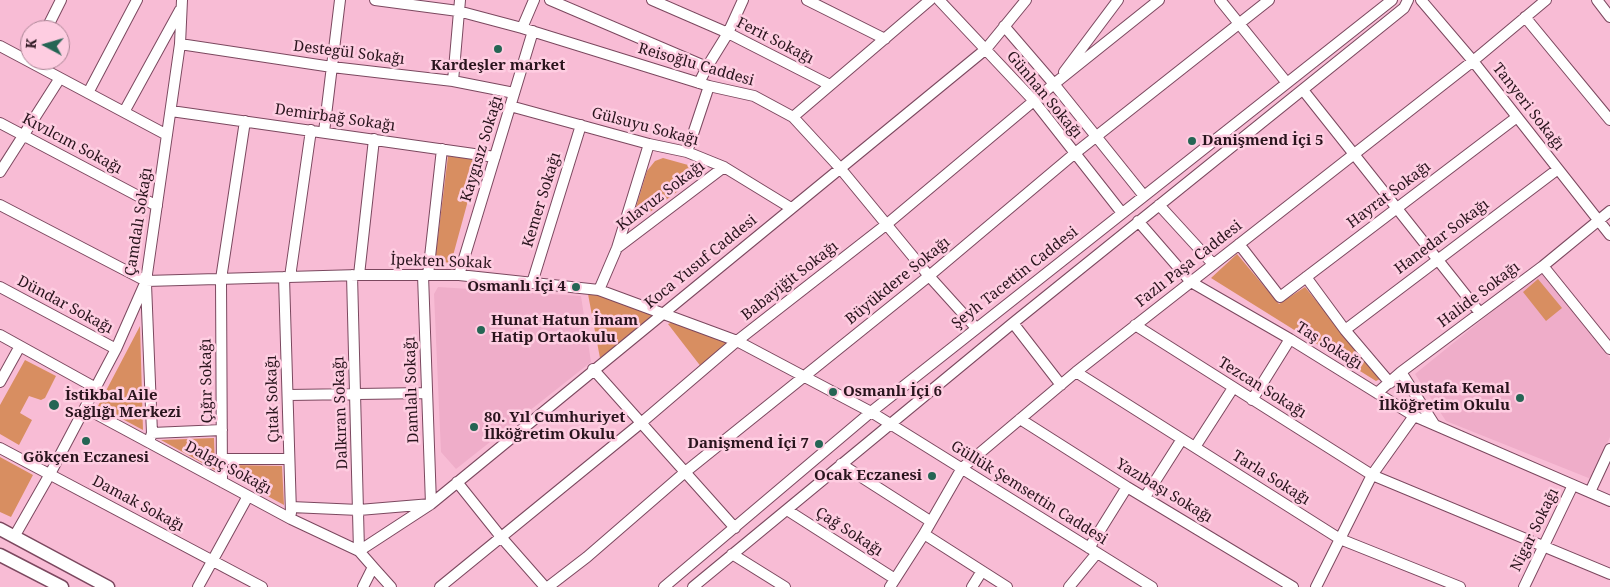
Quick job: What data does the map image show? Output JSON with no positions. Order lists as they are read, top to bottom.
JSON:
{
  "streets": {
    "street": [
      "Ferit Sokağı",
      "Destegül Sokağı",
      "Reisoğlu Caddesi",
      "Günhan Sokağı",
      "Tanyeri Sokağı",
      "Demirbağ Sokağı",
      "Gülsuyu Sokağı",
      "Kıvılcım Sokağı",
      "Kaygısız Sokağı",
      "Hayrat Sokağı",
      "Kılavuz Sokağı",
      "Kemer Sokağı",
      "Çamdalı Sokağı",
      "Hanedar Sokağı",
      "İpekten Sokak",
      "Koca Yusuf Caddesi",
      "Fazlı Paşa Caddesi",
      "Şeyh Tacettin Caddesi",
      "Babayiğit Sokağı",
      "Büyükdere Sokağı",
      "Halide Sokağı",
      "Dündar Sokağı",
      "Taş Sokağı",
      "Çığır Sokağı",
      "Tezcan Sokağı",
      "Damlalı Sokağı",
      "Çıtak Sokağı",
      "Dalkıran Sokağı",
      "Dalgıç Sokağı",
      "Tarla Sokağı",
      "Yazıbaşı Sokağı",
      "Güllük Şemsettin Caddesi",
      "Damak Sokağı",
      "Nigar Sokağı",
      "Çağ Sokağı"
    ]
  },
  "crossings": [
    ["Destegül Sokağı", "Kaygısız Sokağı"],
    ["Destegül Sokağı", "Çamdalı Sokağı"],
    ["Reisoğlu Caddesi", "Kaygısız Sokağı"],
    ["Reisoğlu Caddesi", "Koca Yusuf Caddesi"],
    ["Reisoğlu Caddesi", "Şeyh Tacettin Caddesi"],
    ["Reisoğlu Caddesi", "Babayiğit Sokağı"],
    ["Reisoğlu Caddesi", "Büyükdere Sokağı"],
    ["Günhan Sokağı", "Koca Yusuf Caddesi"],
    ["Günhan Sokağı", "Şeyh Tacettin Caddesi"],
    ["Günhan Sokağı", "Babayiğit Sokağı"],
    ["Günhan Sokağı", "Büyükdere Sokağı"],
    ["Tanyeri Sokağı", "Hayrat Sokağı"],
    ["Tanyeri Sokağı", "Hanedar Sokağı"],
    ["Tanyeri Sokağı", "Fazlı Paşa Caddesi"],
    ["Tanyeri Sokağı", "Halide Sokağı"],
    ["Demirbağ Sokağı", "Kaygısız Sokağı"],
    ["Demirbağ Sokağı", "Çamdalı Sokağı"],
    ["Demirbağ Sokağı", "Çığır Sokağı"],
    ["Demirbağ Sokağı", "Damlalı Sokağı"],
    ["Demirbağ Sokağı", "Çıtak Sokağı"],
    ["Demirbağ Sokağı", "Dalkıran Sokağı"],
    ["Gülsuyu Sokağı", "Kaygısız Sokağı"],
    ["Gülsuyu Sokağı", "Kılavuz Sokağı"],
    ["Gülsuyu Sokağı", "Kemer Sokağı"],
    ["Gülsuyu Sokağı", "Koca Yusuf Caddesi"],
    ["Kıvılcım Sokağı", "Çamdalı Sokağı"],
    ["Kaygısız Sokağı", "İpekten Sokak"],
    ["Hayrat Sokağı", "Fazlı Paşa Caddesi"],
    ["Kılavuz Sokağı", "İpekten Sokak"],
    ["Kemer Sokağı", "İpekten Sokak"],
    ["Çamdalı Sokağı", "İpekten Sokak"],
    ["Çamdalı Sokağı", "Dündar Sokağı"],
    ["Çamdalı Sokağı", "Dalgıç Sokağı"],
    ["Çamdalı Sokağı", "Damak Sokağı"],
    ["İpekten Sokak", "Koca Yusuf Caddesi"],
    ["İpekten Sokak", "Şeyh Tacettin Caddesi"],
    ["İpekten Sokak", "Babayiğit Sokağı"],
    ["İpekten Sokak", "Büyükdere Sokağı"],
    ["İpekten Sokak", "Çığır Sokağı"],
    ["İpekten Sokak", "Damlalı Sokağı"],
    ["İpekten Sokak", "Çıtak Sokağı"],
    ["İpekten Sokak", "Dalkıran Sokağı"],
    ["İpekten Sokak", "Güllük Şemsettin Caddesi"],
    ["Koca Yusuf Caddesi", "Damlalı Sokağı"],
    ["Koca Yusuf Caddesi", "Dalkıran Sokağı"],
    ["Koca Yusuf Caddesi", "Dalgıç Sokağı"],
    ["Fazlı Paşa Caddesi", "Taş Sokağı"],
    ["Fazlı Paşa Caddesi", "Tezcan Sokağı"],
    ["Fazlı Paşa Caddesi", "Tarla Sokağı"],
    ["Fazlı Paşa Caddesi", "Yazıbaşı Sokağı"],
    ["Fazlı Paşa Caddesi", "Güllük Şemsettin Caddesi"],
    ["Fazlı Paşa Caddesi", "Çağ Sokağı"],
    ["Şeyh Tacettin Caddesi", "Güllük Şemsettin Caddesi"],
    ["Halide Sokağı", "Taş Sokağı"],
    ["Taş Sokağı", "Nigar Sokağı"],
    ["Çığır Sokağı", "Dalgıç Sokağı"],
    ["Tezcan Sokağı", "Nigar Sokağı"],
    ["Çıtak Sokağı", "Dalgıç Sokağı"],
    ["Dalkıran Sokağı", "Dalgıç Sokağı"]
  ],
  "places": [
    "Kardeşler market",
    "Danişmend İçi 5",
    "Osmanlı İçi 4",
    "Hunat Hatun İmam Hatip Ortaokulu",
    "Osmanlı İçi 6",
    "Mustafa Kemal İlköğretim Okulu",
    "İstikbal Aile Sağlığı Merkezi",
    "80. Yıl Cumhuriyet İlköğretim Okulu",
    "Gökçen Eczanesi",
    "Danişmend İçi 7",
    "Ocak Eczanesi"
  ],
  "north": "left"
}
